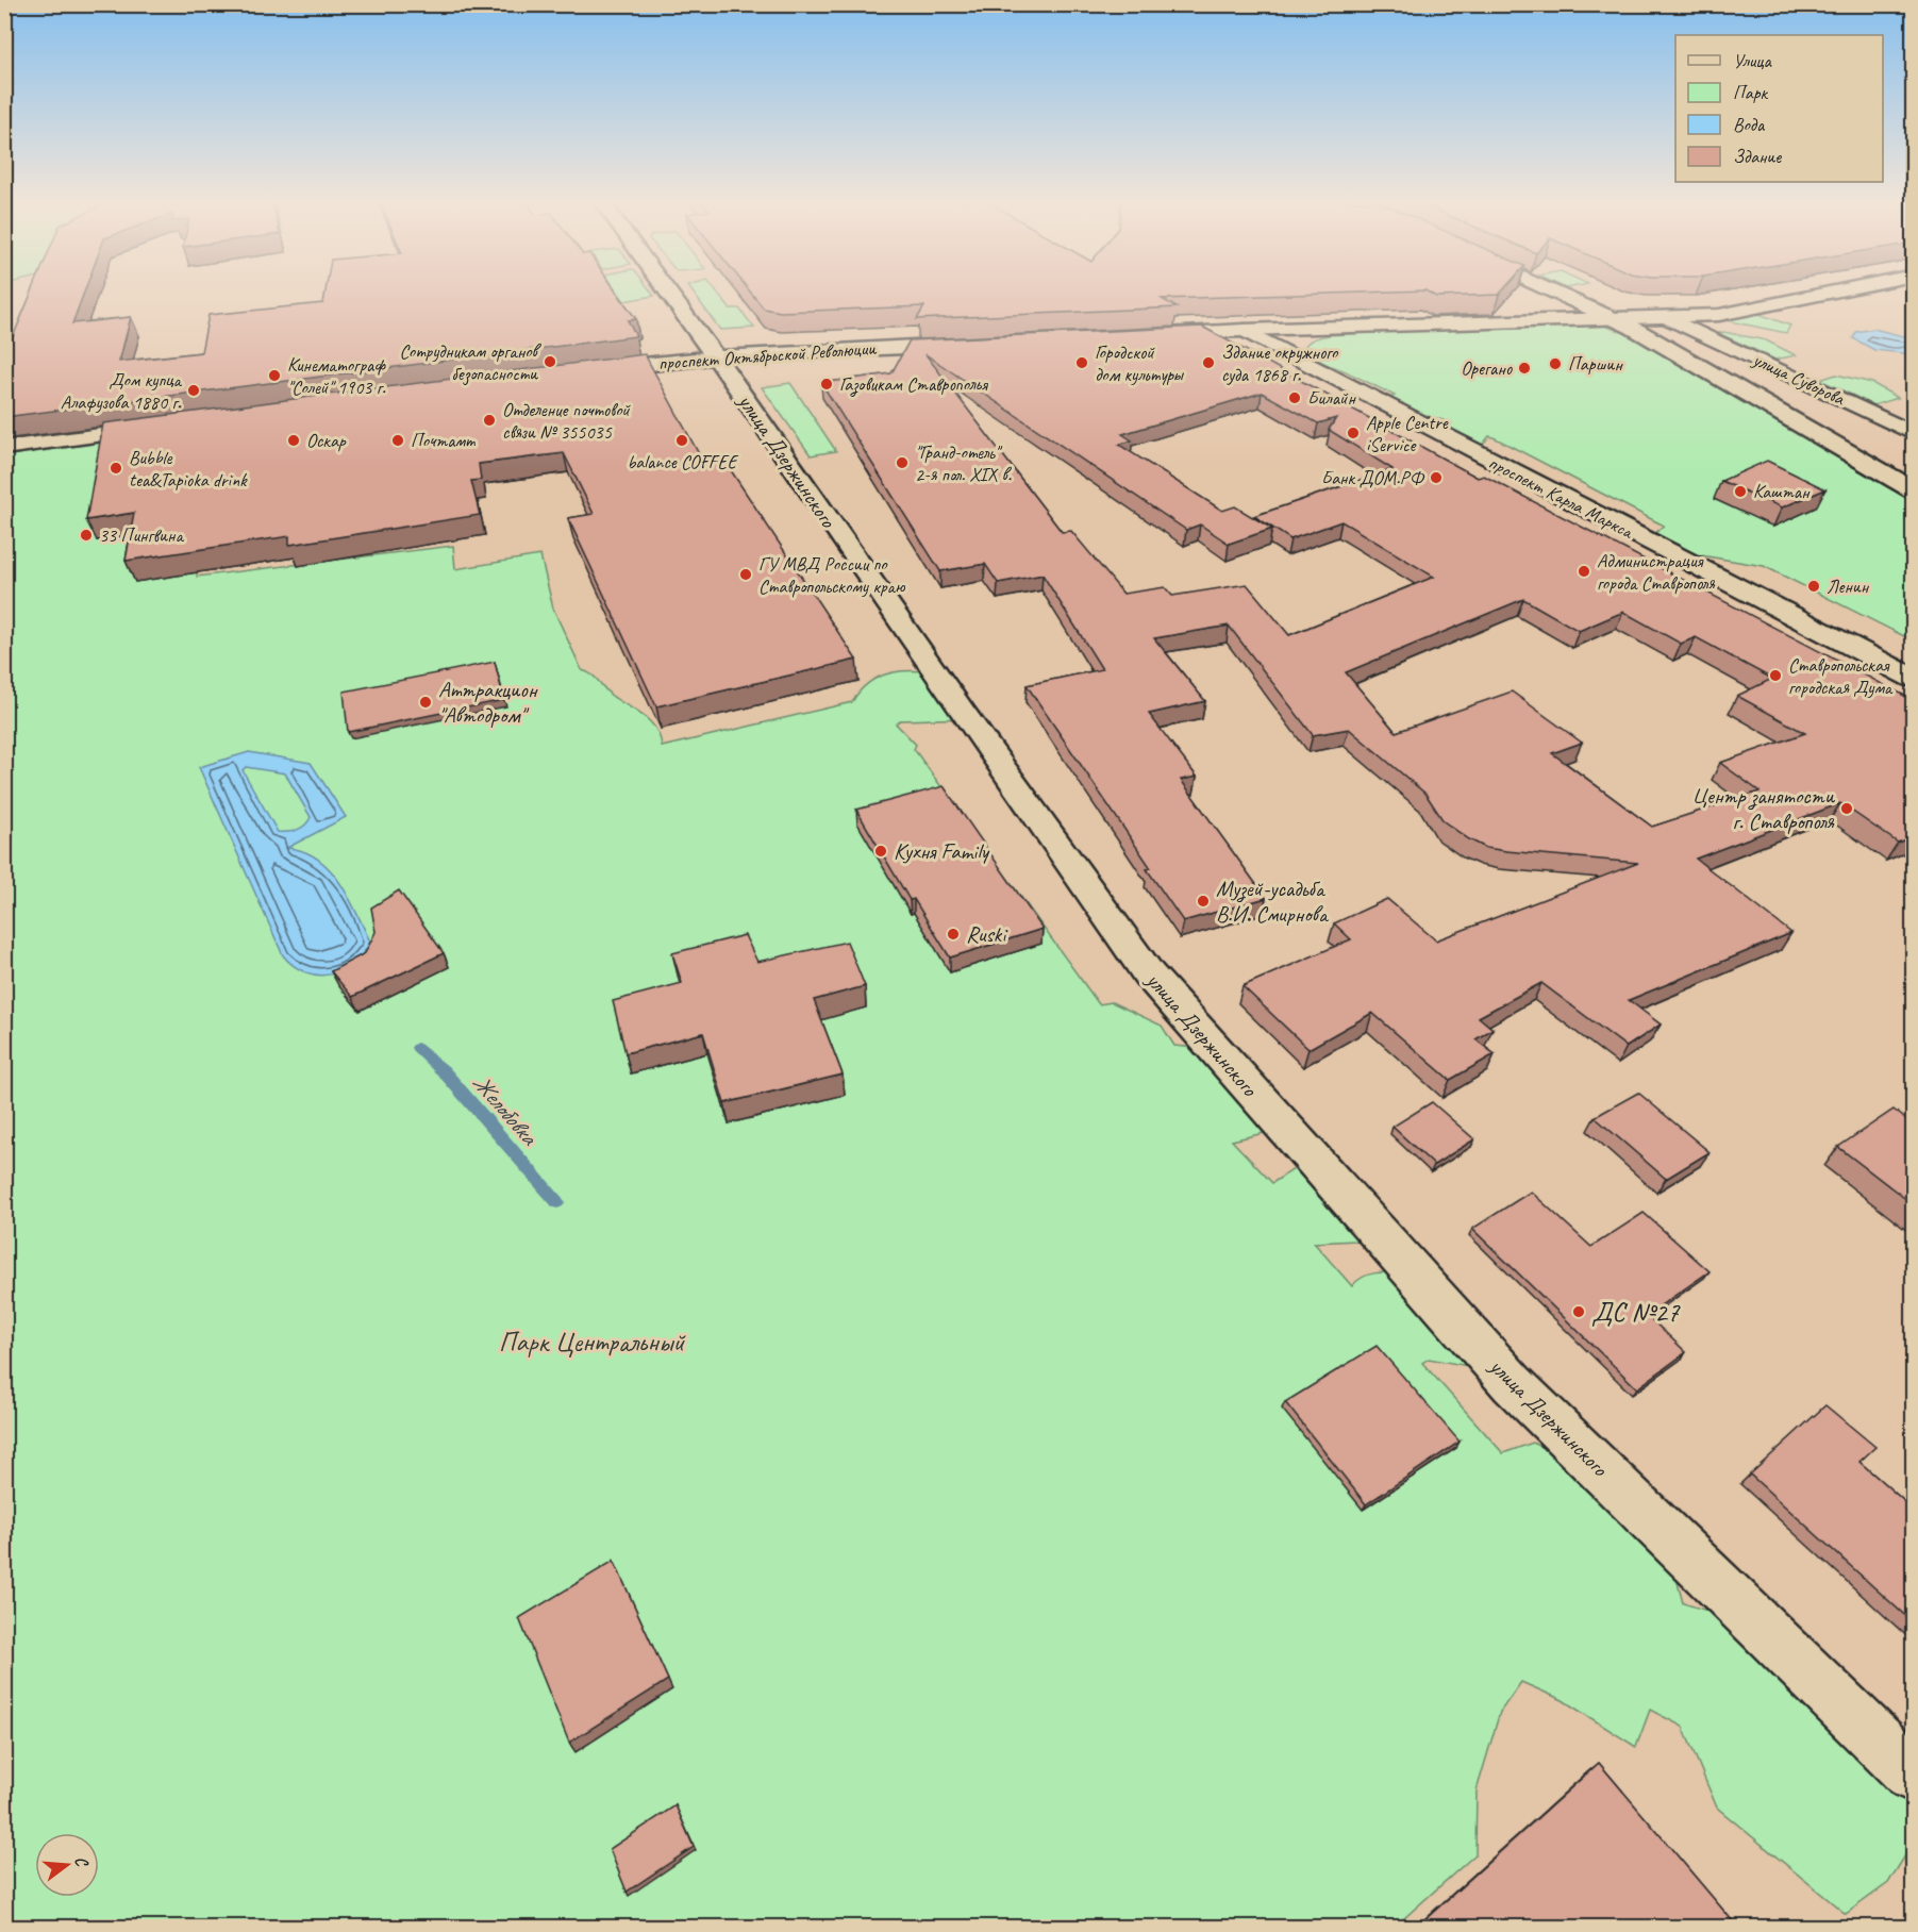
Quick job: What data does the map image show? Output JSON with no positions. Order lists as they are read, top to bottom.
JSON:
{
  "streets": {
    "street": [
      "проспект Октябрьской Революции",
      "улица Суворова",
      "улица Дзержинского",
      "проспект Карла Маркса"
    ]
  },
  "crossings": [
    ["проспект Октябрьской Революции", "улица Дзержинского"]
  ],
  "water": ["Желобовка"],
  "parks": ["Парк Центральный"],
  "places": [
    "Сотрудникам органов безопасности",
    "Городской дом культуры",
    "Здание окружного суда 1868 г.",
    "Паршин",
    "Орегано",
    "Кинематограф \"Солей\" 1903 г.",
    "Газовикам Ставрополья",
    "Дом купца Алафузова 1880 г.",
    "Билайн",
    "Отделение почтовой связи № 355035",
    "Apple Centre iService",
    "Оскар",
    "Почтамт",
    "balance COFFEE",
    "\"Гранд-отель\" 2-я пол. XIX в.",
    "Bubble tea&Tapioka drink",
    "Банк ДОМ.РФ",
    "Каштан",
    "33 Пингвина",
    "Администрация города Ставрополя",
    "ГУ МВД России по Ставропольскому краю",
    "Ленин",
    "Ставропольская городская Дума",
    "Аттракцион \"Автодром\"",
    "Центр занятости г. Ставрополя",
    "Кухня Family",
    "Музей-усадьба В.И. Смирнова",
    "Ruski",
    "ДС №27"
  ],
  "legend": [
    "Улица",
    "Парк",
    "Вода",
    "Здание"
  ],
  "north": "right"
}
